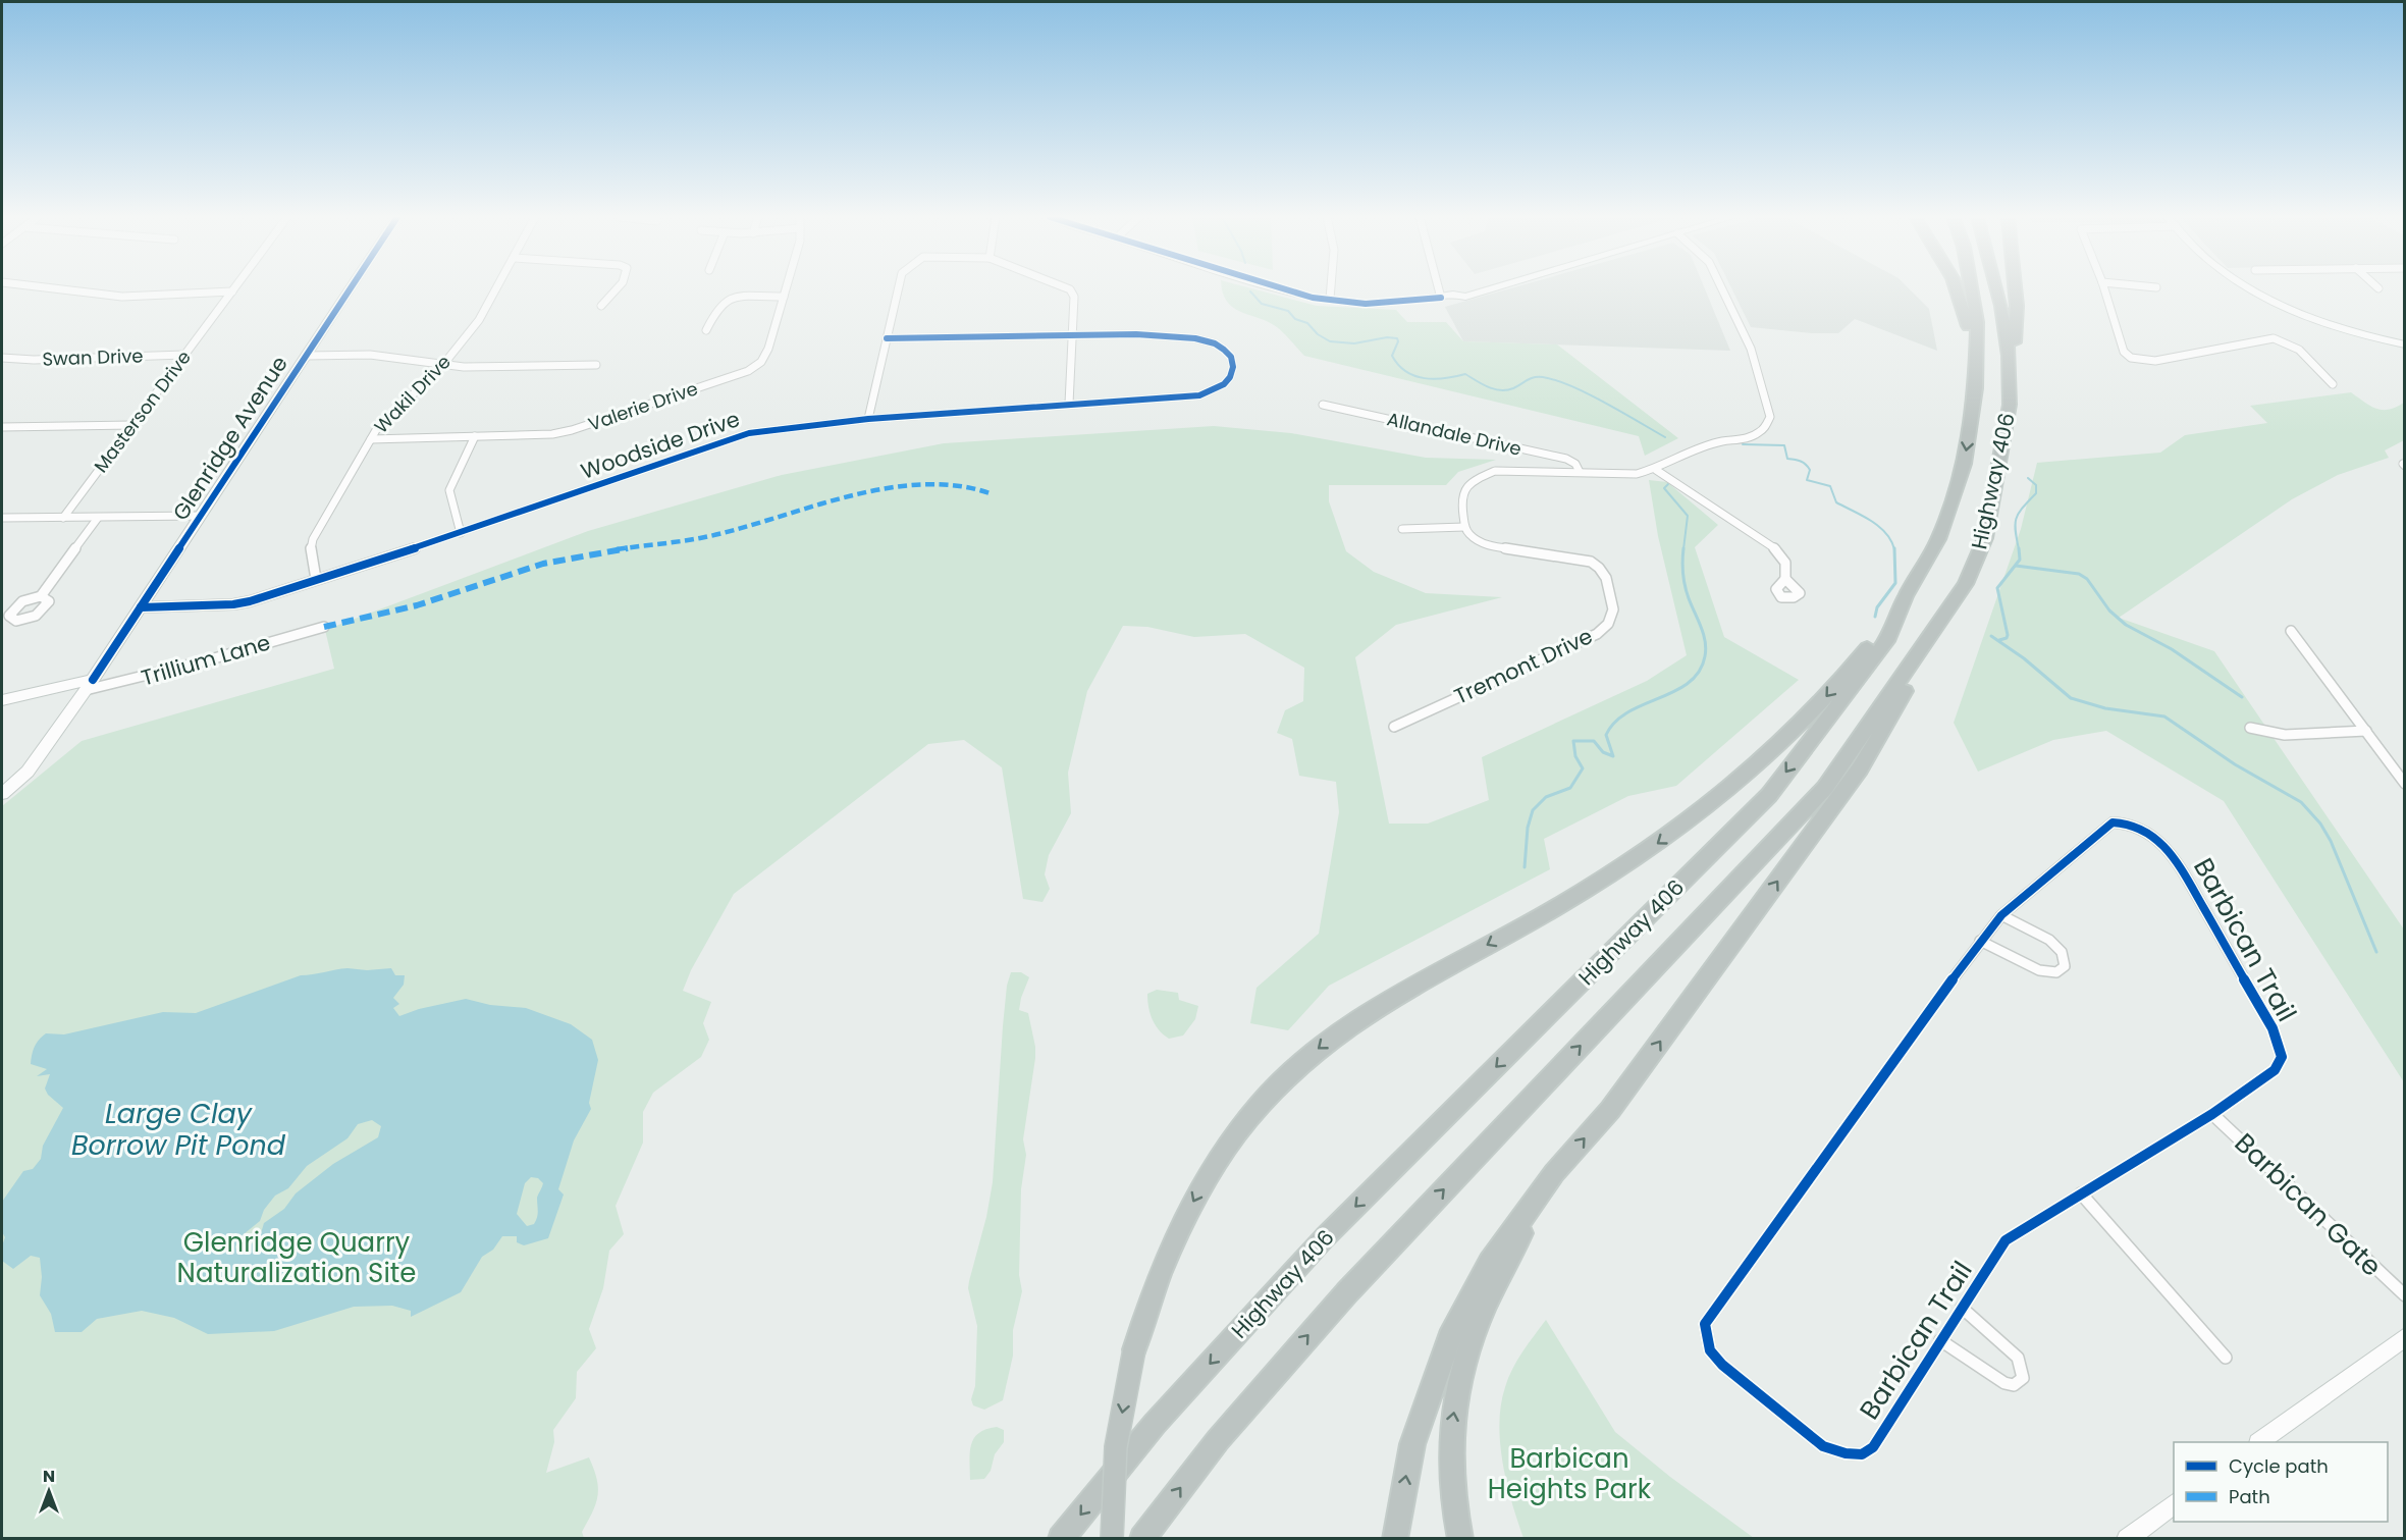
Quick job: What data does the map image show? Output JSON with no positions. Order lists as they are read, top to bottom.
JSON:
{
  "streets": {
    "highway": ["Highway 406"],
    "main road": ["Glenridge Avenue"],
    "street": [
      "Swan Drive",
      "Wakil Drive",
      "Valerie Drive",
      "Masterson Drive",
      "Allandale Drive",
      "Woodside Drive",
      "Trillium Lane",
      "Tremont Drive",
      "Barbican Trail",
      "Barbican Gate"
    ]
  },
  "crossings": [
    ["Swan Drive", "Masterson Drive"],
    ["Wakil Drive", "Valerie Drive"],
    ["Wakil Drive", "Woodside Drive"],
    ["Glenridge Avenue", "Woodside Drive"],
    ["Glenridge Avenue", "Trillium Lane"],
    ["Barbican Trail", "Barbican Gate"]
  ],
  "water": ["Large Clay Borrow Pit Pond"],
  "parks": ["Glenridge Quarry Naturalization Site", "Barbican Heights Park"],
  "legend": ["Cycle path", "Path"],
  "north": "top"
}
